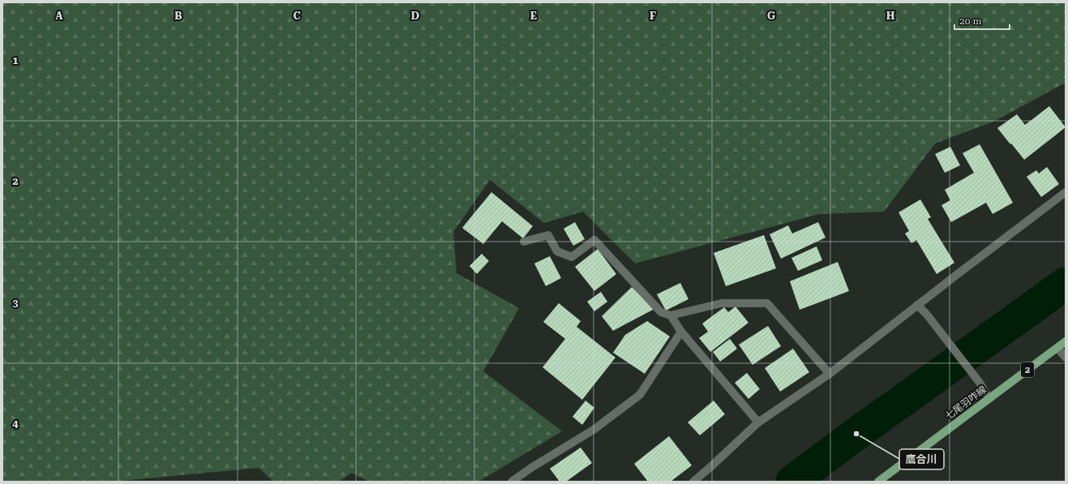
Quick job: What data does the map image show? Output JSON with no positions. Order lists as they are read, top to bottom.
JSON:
{
  "streets": {
    "main road": ["2", "七尾羽咋線"]
  },
  "places": ["鷹合川"],
  "scale_bar": "20 m",
  "grid": {
    "columns": [
      "A",
      "B",
      "C",
      "D",
      "E",
      "F",
      "G",
      "H"
    ],
    "rows": [
      "1",
      "2",
      "3",
      "4"
    ]
  }
}
